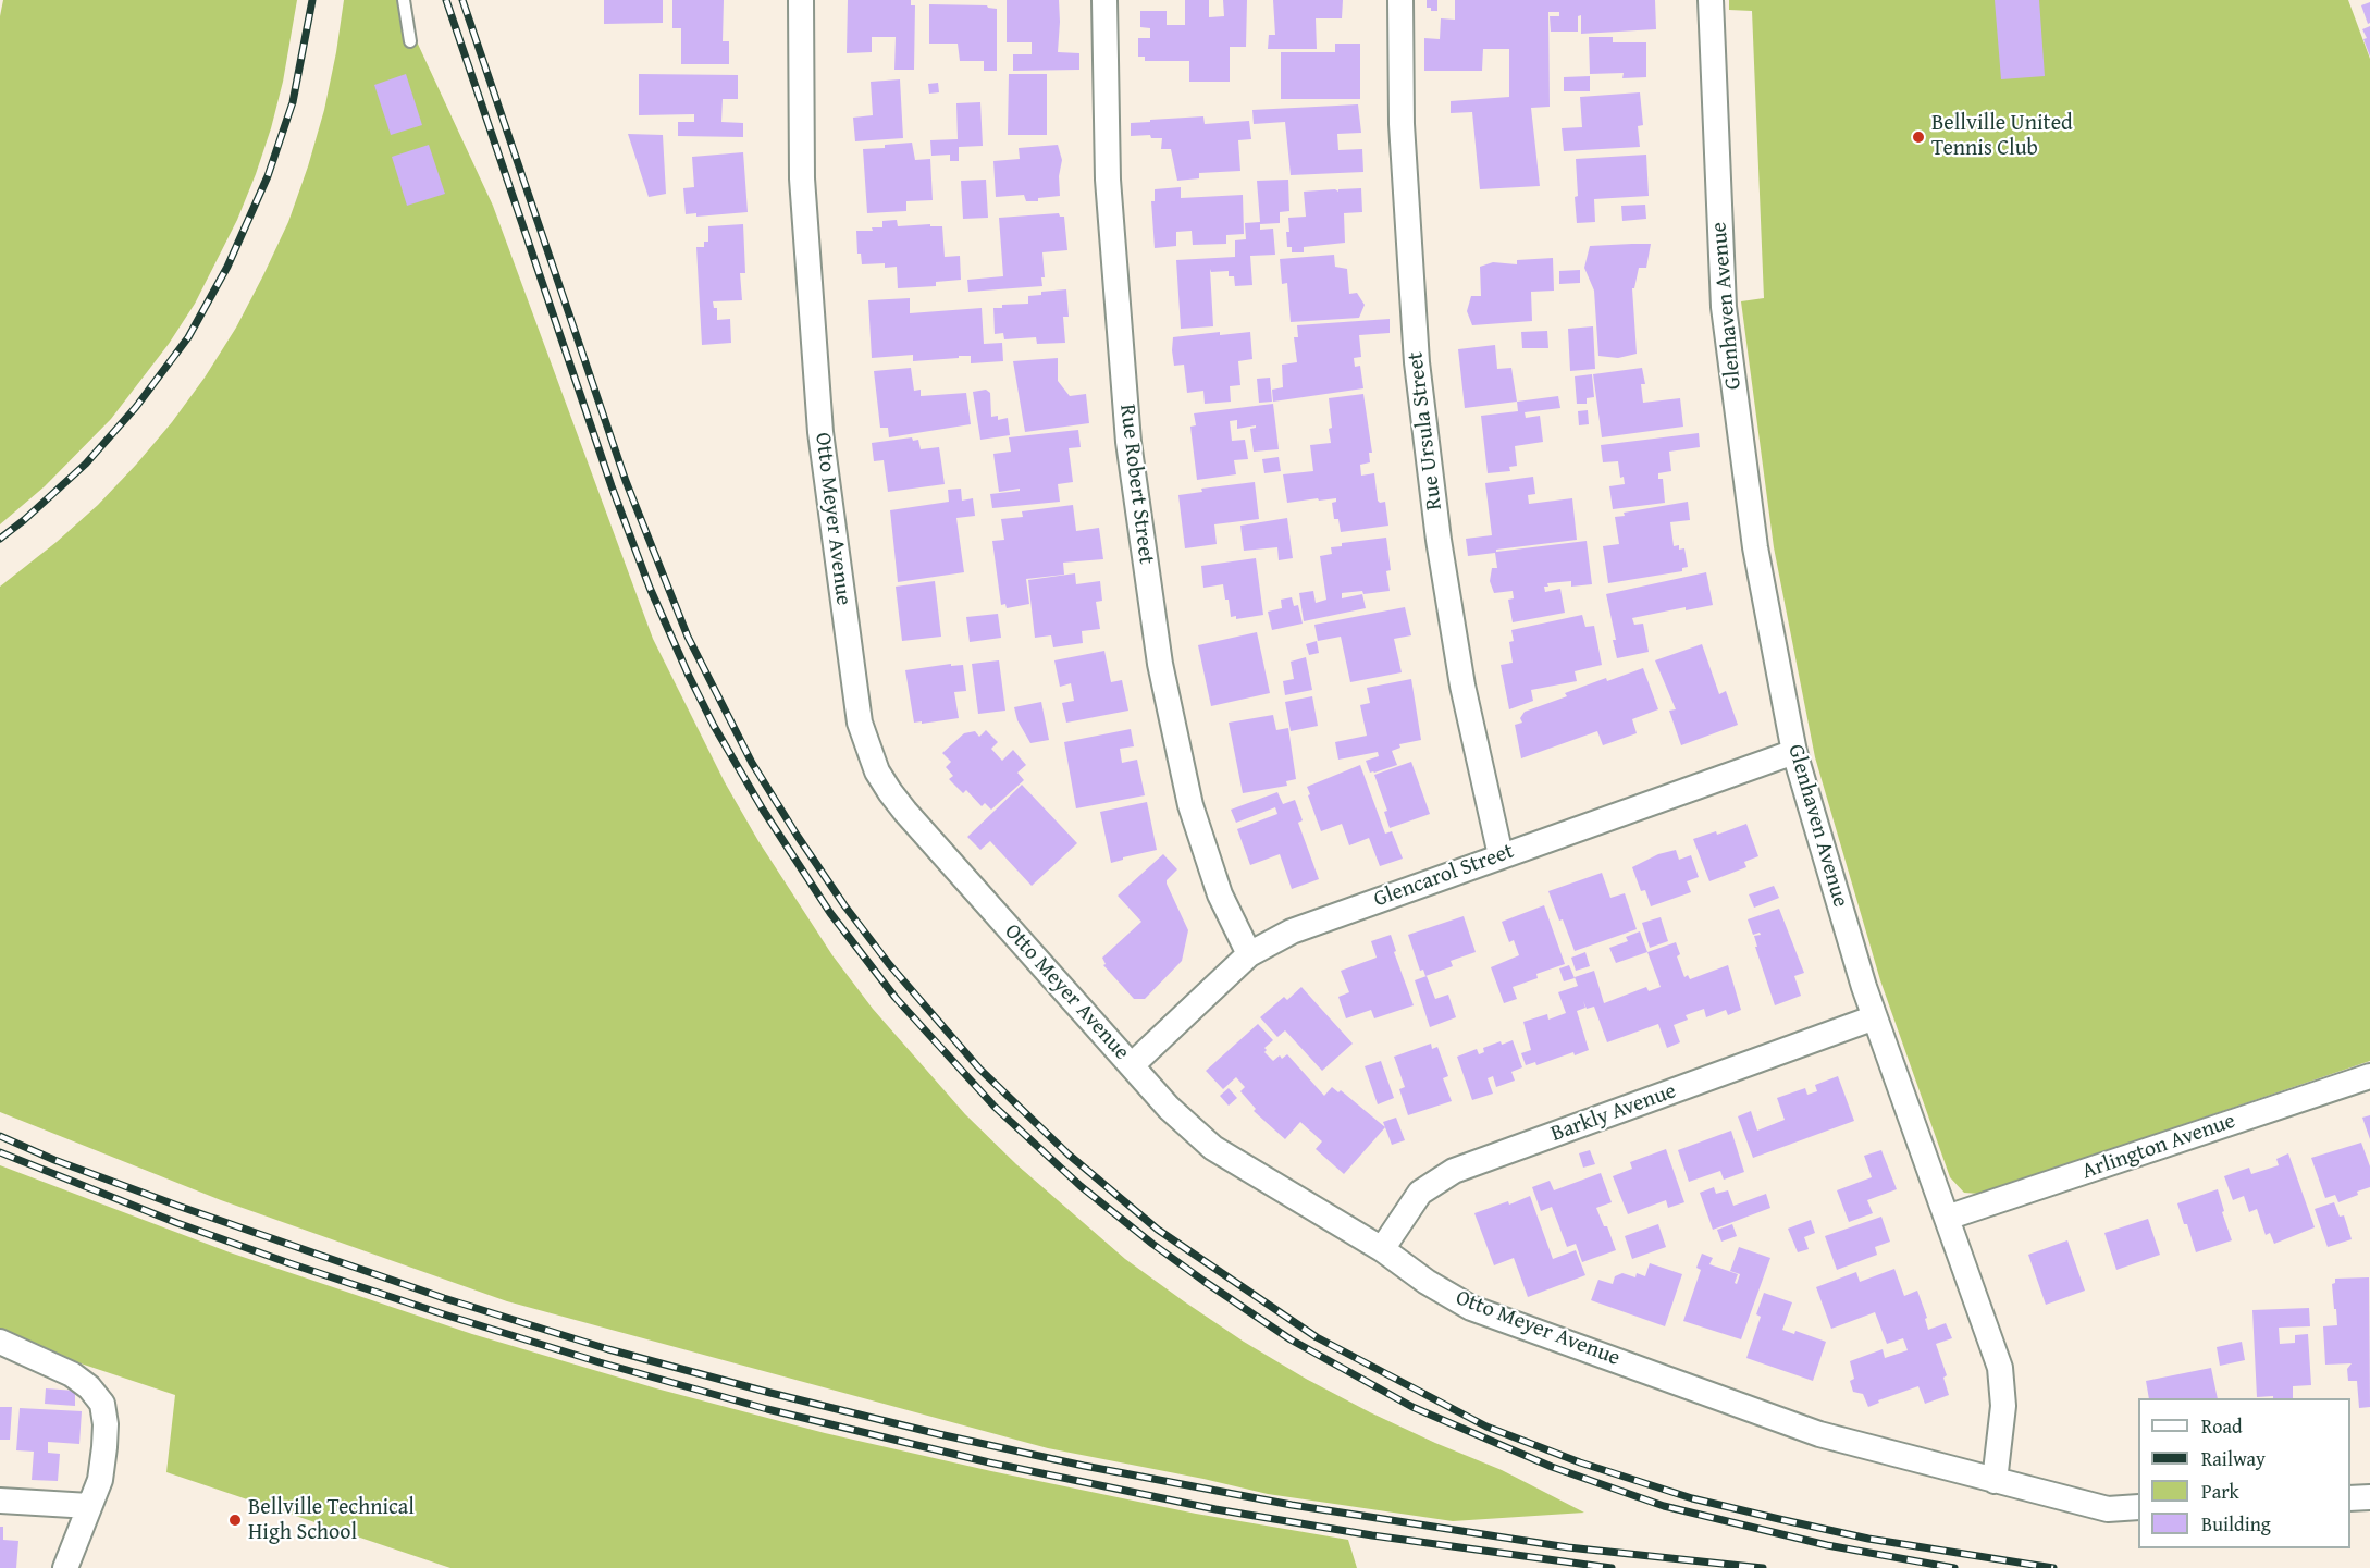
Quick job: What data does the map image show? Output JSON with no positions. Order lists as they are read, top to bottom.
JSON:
{
  "streets": {
    "street": [
      "Glenhaven Avenue",
      "Rue Ursula Street",
      "Rue Robert Street",
      "Otto Meyer Avenue",
      "Glencarol Street",
      "Barkly Avenue",
      "Arlington Avenue"
    ]
  },
  "crossings": [
    ["Glenhaven Avenue", "Otto Meyer Avenue"],
    ["Glenhaven Avenue", "Glencarol Street"],
    ["Glenhaven Avenue", "Barkly Avenue"],
    ["Glenhaven Avenue", "Arlington Avenue"],
    ["Rue Ursula Street", "Glencarol Street"],
    ["Rue Robert Street", "Glencarol Street"],
    ["Otto Meyer Avenue", "Glencarol Street"],
    ["Otto Meyer Avenue", "Barkly Avenue"]
  ],
  "places": ["Bellville United Tennis Club", "Bellville Technical High School"],
  "legend": [
    "Road",
    "Railway",
    "Park",
    "Building"
  ]
}
